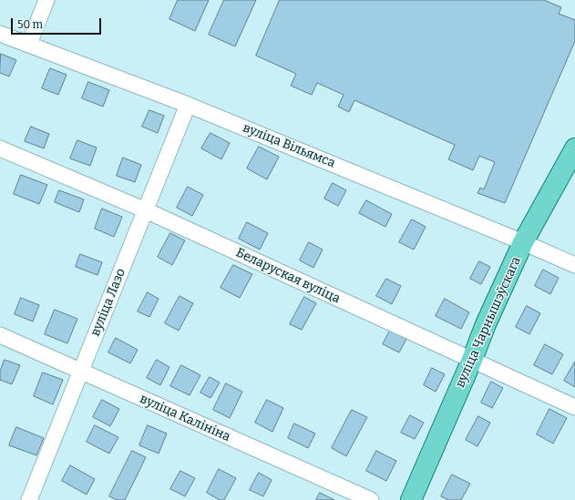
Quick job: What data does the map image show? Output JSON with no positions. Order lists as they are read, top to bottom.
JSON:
{
  "streets": {
    "main road": ["вуліца Чарнышэўскага"],
    "street": [
      "вуліца Вільямса",
      "Беларуская вуліца",
      "вуліца Лазо",
      "вуліца Калініна"
    ]
  },
  "crossings": [
    ["вуліца Вільямса", "вуліца Лазо"],
    ["вуліца Вільямса", "вуліца Чарнышэўскага"],
    ["Беларуская вуліца", "вуліца Лазо"],
    ["Беларуская вуліца", "вуліца Чарнышэўскага"],
    ["вуліца Лазо", "вуліца Калініна"]
  ],
  "scale_bar": "50 m"
}
